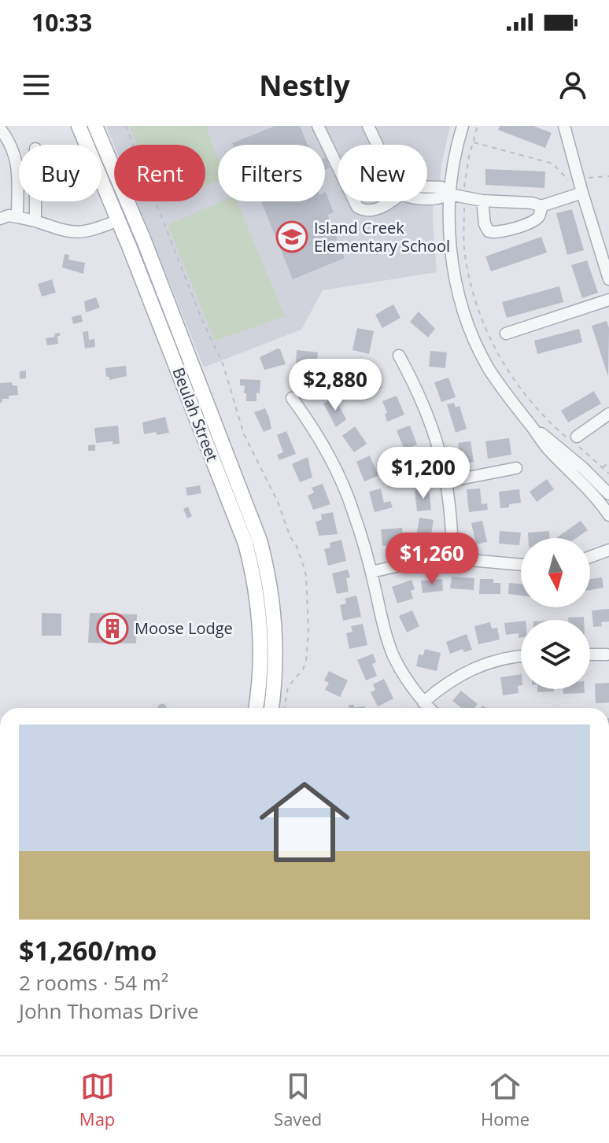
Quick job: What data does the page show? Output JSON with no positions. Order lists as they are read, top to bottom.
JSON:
{
  "streets": {
    "main road": ["Beulah Street"]
  },
  "places": {
    "school or university": ["Island Creek Elementary School"],
    "building": ["Moose Lodge"]
  },
  "north": "bottom",
  "page": {
    "status": "10:33",
    "header": "Nestly",
    "chip": [
      "Buy",
      "Rent",
      "Filters",
      "New"
    ],
    "price": ["$2,880", "$1,200", "$1,260"],
    "list": [
      {
        "name": "$1,260/mo",
        "note": "2 rooms · 54 m² · John Thomas Drive"
      }
    ],
    "tabs": ["Map", "Saved", "Home"]
  }
}
